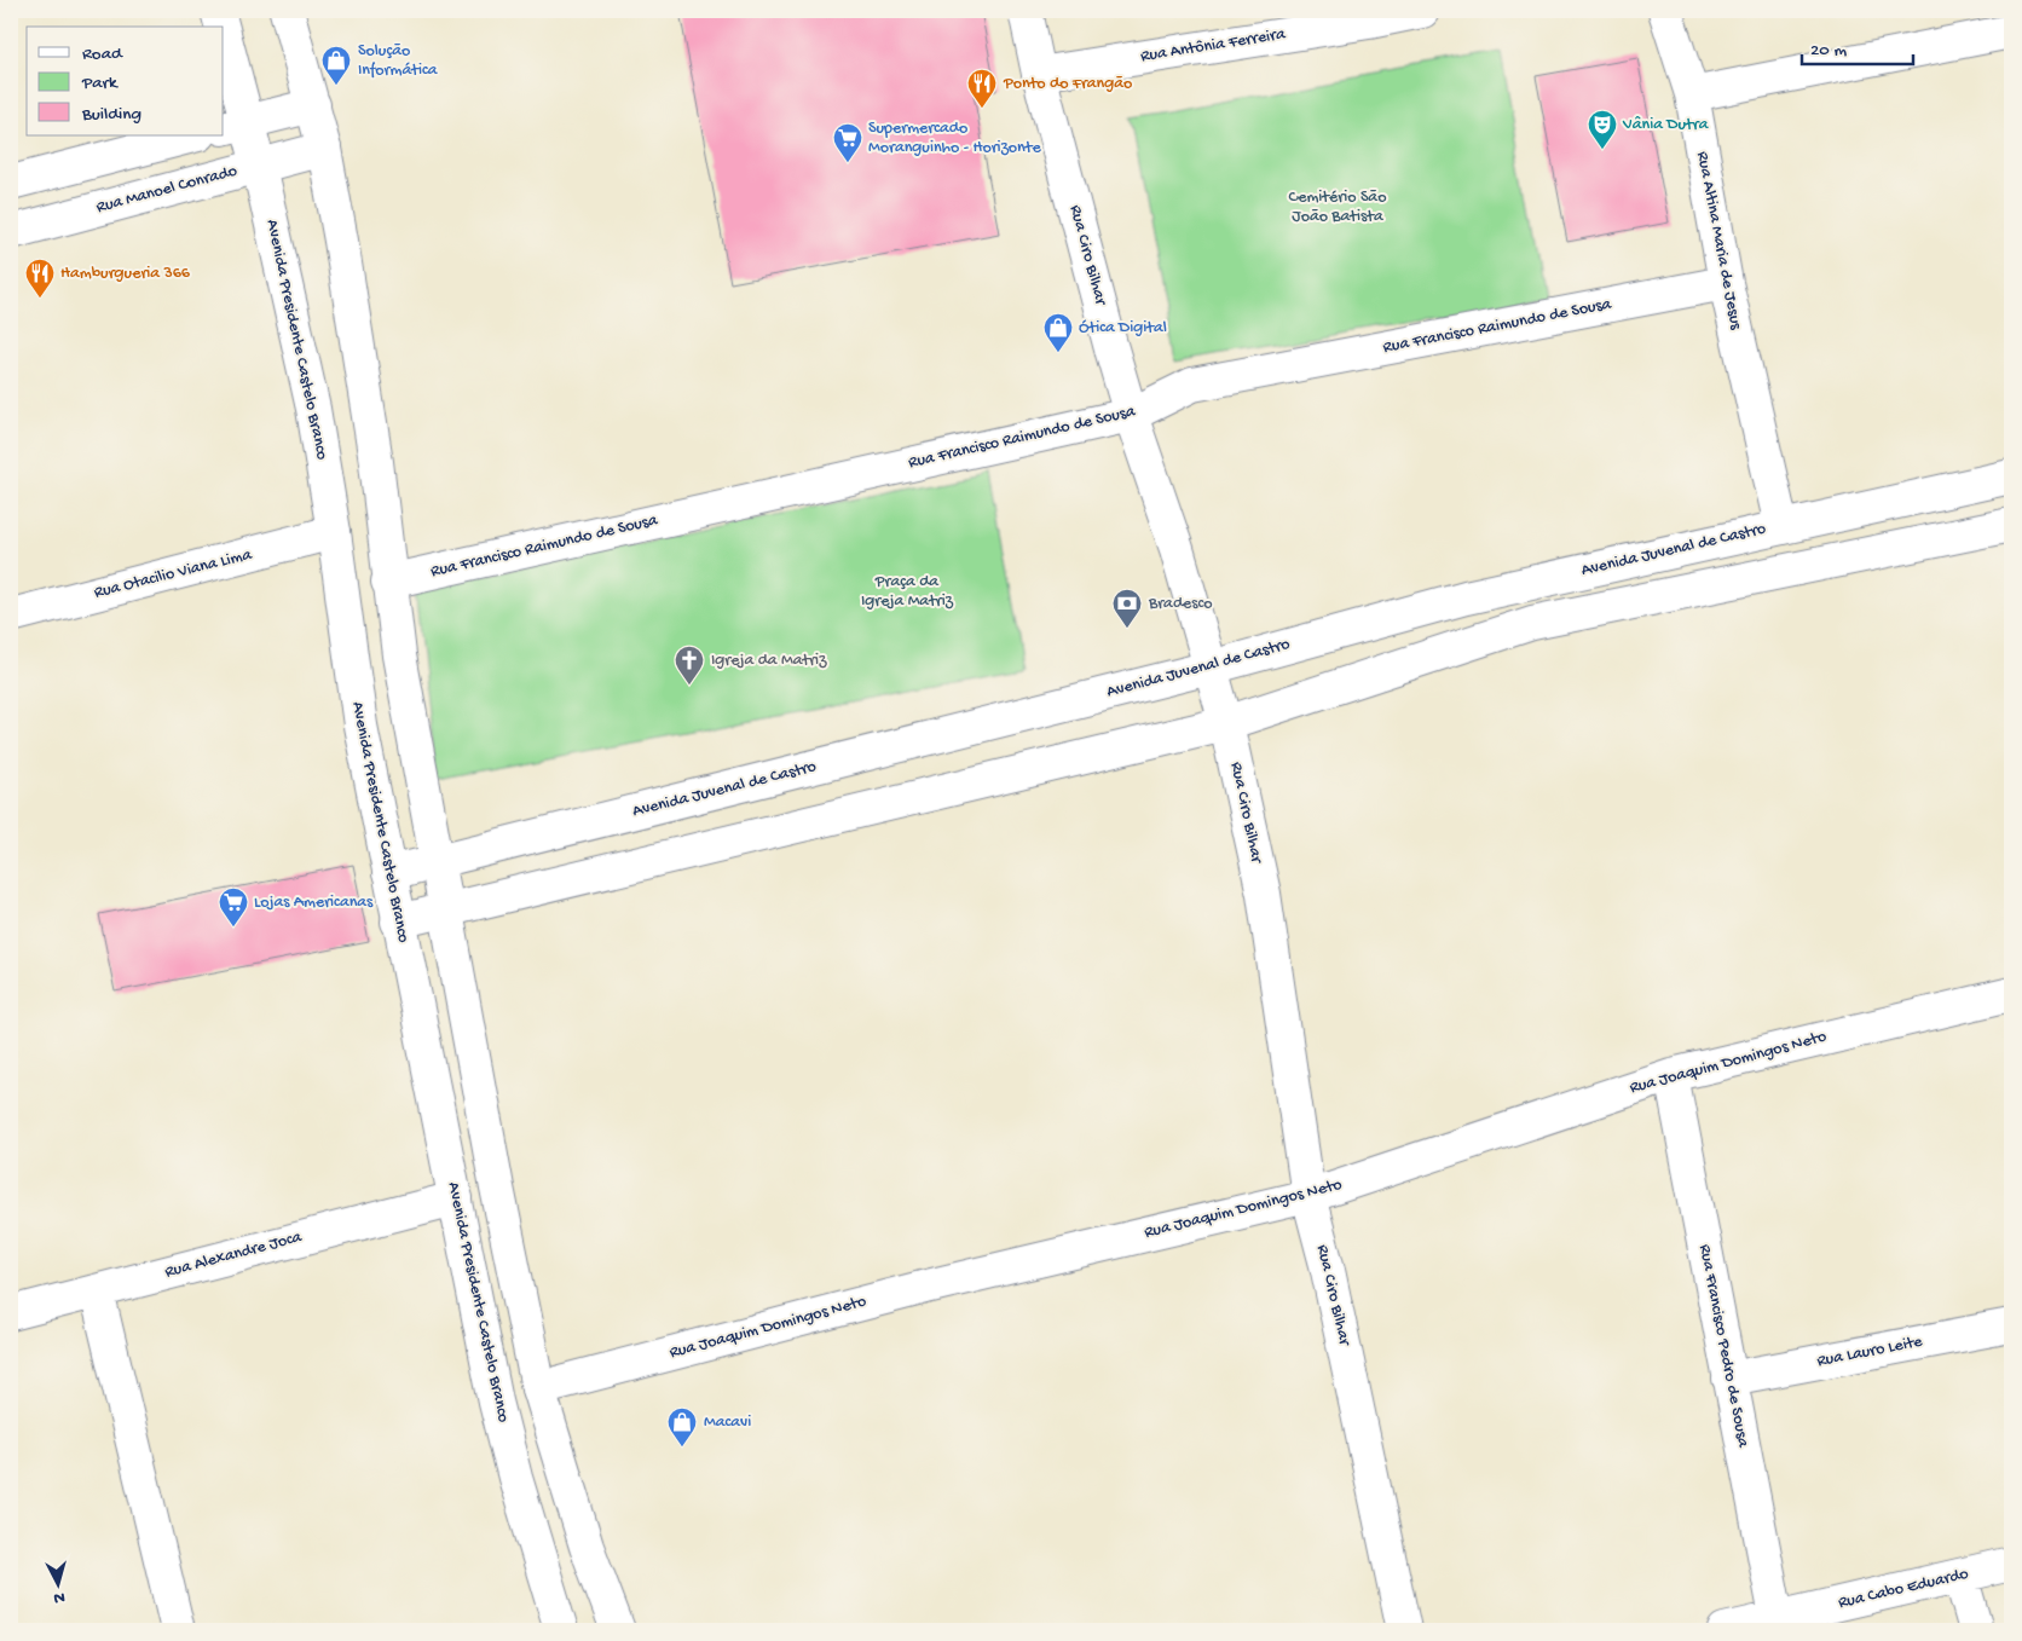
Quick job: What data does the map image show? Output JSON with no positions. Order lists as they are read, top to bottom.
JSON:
{
  "streets": {
    "street": [
      "Rua Antônia Ferreira",
      "Rua Manoel Conrado",
      "Rua Altina Maria de Jesus",
      "Rua Ciro Bilhar",
      "Rua Francisco Raimundo de Sousa",
      "Avenida Presidente Castelo Branco",
      "Avenida Juvenal de Castro",
      "Rua Otacilio Viana Lima",
      "Rua Joaquim Domingos Neto",
      "Rua Alexandre Joca",
      "Rua Francisco Pedro de Sousa",
      "Rua Lauro Leite",
      "Rua Cabo Eduardo"
    ]
  },
  "crossings": [
    ["Rua Antônia Ferreira", "Rua Ciro Bilhar"],
    ["Rua Manoel Conrado", "Avenida Presidente Castelo Branco"],
    ["Rua Altina Maria de Jesus", "Rua Francisco Raimundo de Sousa"],
    ["Rua Altina Maria de Jesus", "Avenida Juvenal de Castro"],
    ["Rua Ciro Bilhar", "Rua Francisco Raimundo de Sousa"],
    ["Rua Ciro Bilhar", "Avenida Juvenal de Castro"],
    ["Rua Ciro Bilhar", "Rua Joaquim Domingos Neto"],
    ["Avenida Presidente Castelo Branco", "Avenida Juvenal de Castro"],
    ["Avenida Presidente Castelo Branco", "Rua Otacilio Viana Lima"],
    ["Avenida Presidente Castelo Branco", "Rua Alexandre Joca"],
    ["Rua Joaquim Domingos Neto", "Rua Francisco Pedro de Sousa"],
    ["Rua Francisco Pedro de Sousa", "Rua Lauro Leite"],
    ["Rua Francisco Pedro de Sousa", "Rua Cabo Eduardo"]
  ],
  "parks": ["Cemitério São João Batista", "Praça da Igreja Matriz"],
  "places": {
    "shop": ["Solução Informática", "Ótica Digital", "Macavi"],
    "restaurant": ["Ponto do Frangão", "Hamburgueria 366"],
    "theatre": ["Vânia Dutra"],
    "supermarket": ["Supermercado Moranguinho - Horizonte", "Lojas Americanas"],
    "bank": ["Bradesco"],
    "church": ["Igreja da Matriz"]
  },
  "legend": ["Road", "Park", "Building"],
  "scale_bar": "20 m",
  "north": "bottom"
}
